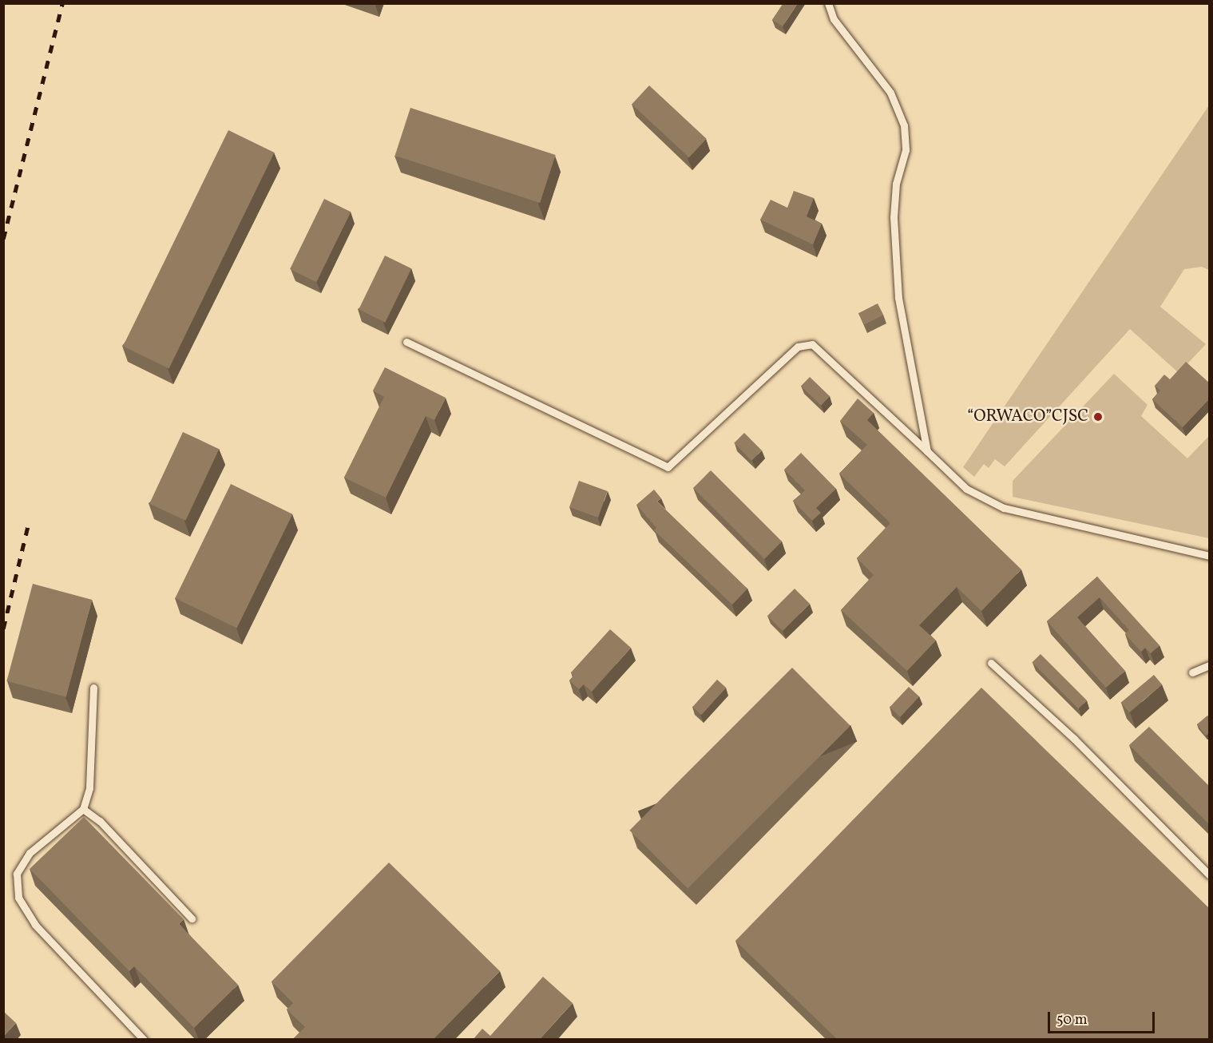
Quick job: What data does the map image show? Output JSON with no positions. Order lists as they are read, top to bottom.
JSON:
{
  "places": ["“ORWACO”CJSC"],
  "scale_bar": "50 m"
}
